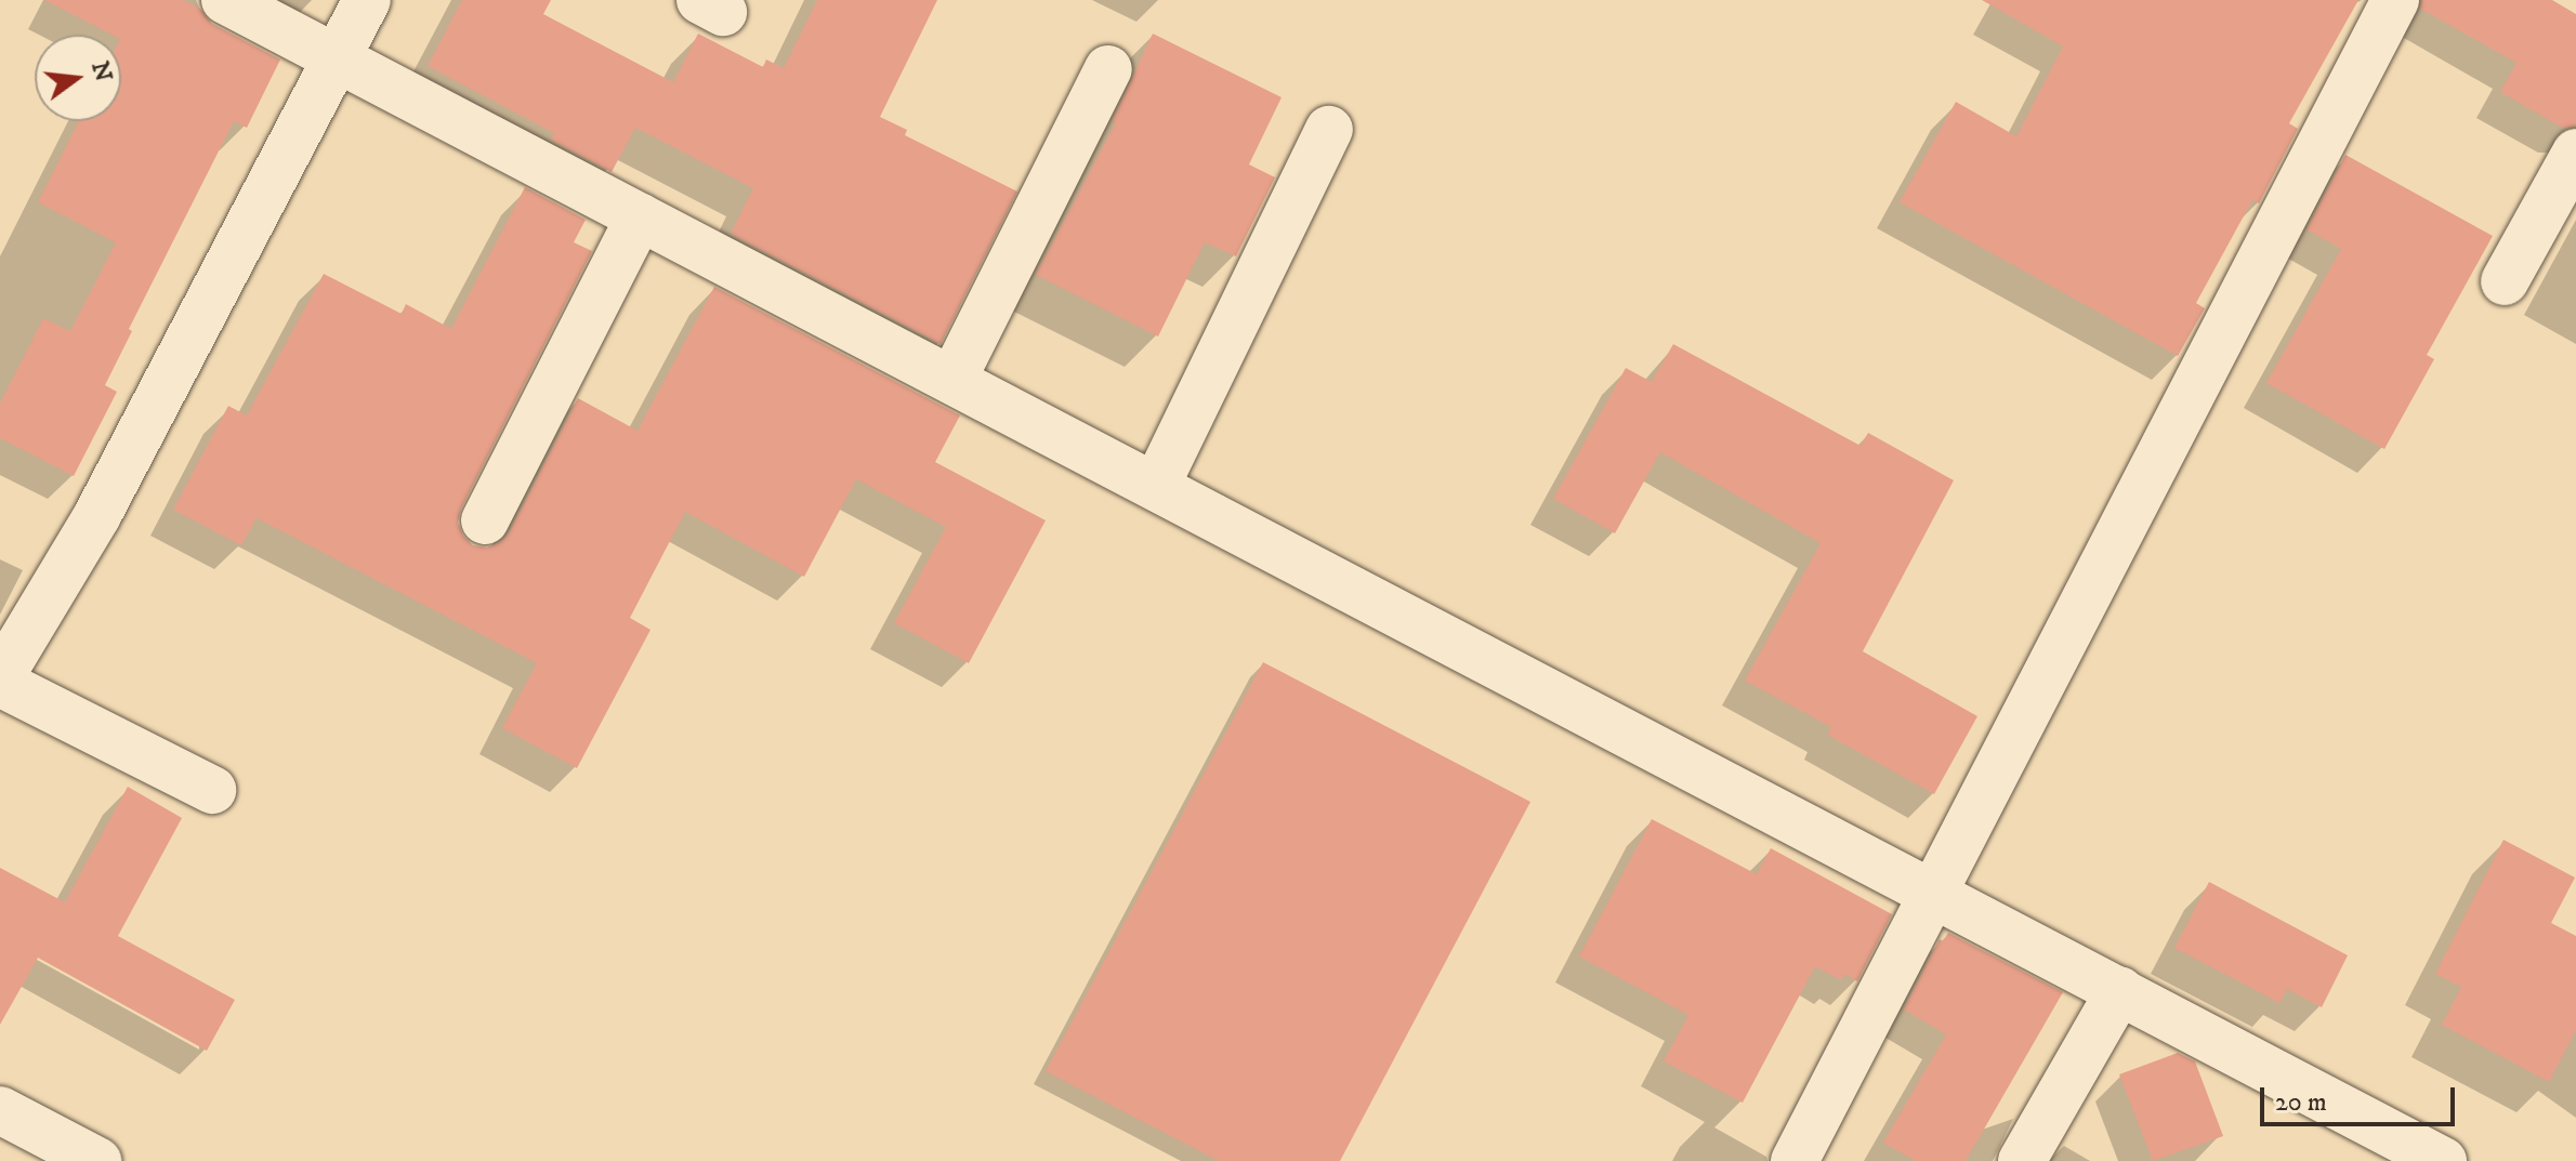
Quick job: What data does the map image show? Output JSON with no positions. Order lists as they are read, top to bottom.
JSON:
{
  "scale_bar": "20 m",
  "north": "right"
}
